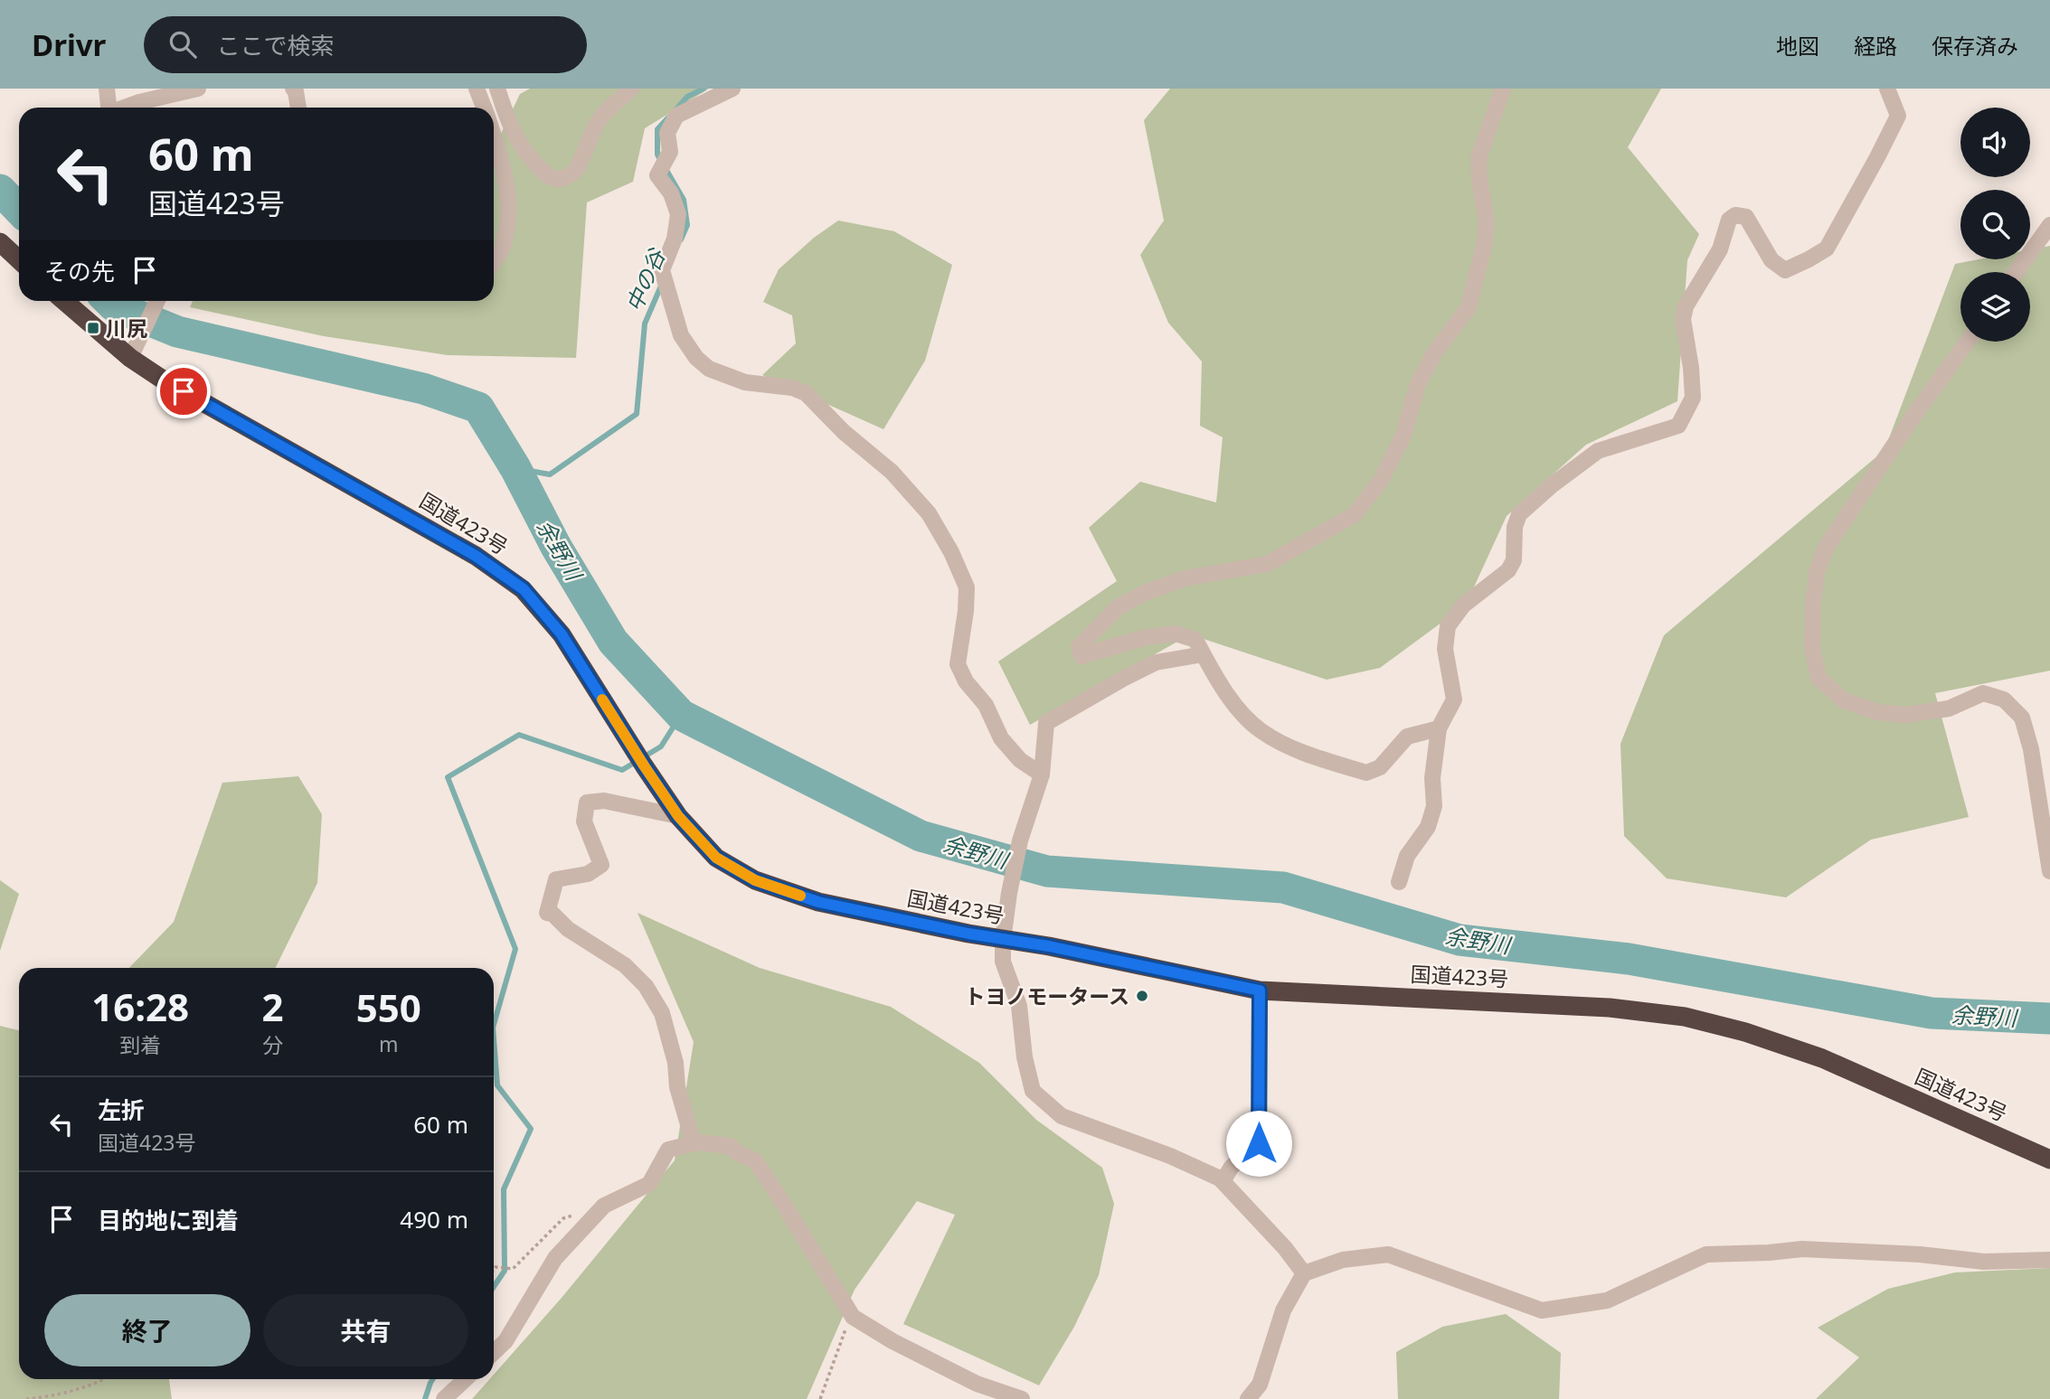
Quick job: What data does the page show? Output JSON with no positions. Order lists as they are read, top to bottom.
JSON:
{
  "streets": {
    "highway": ["国道423号"]
  },
  "water": ["中の谷", "余野川"],
  "places": {
    "transit": ["川尻"],
    "other": ["トヨノモータース"]
  },
  "page": {
    "header": "Drivr",
    "search": "ここで検索",
    "nav": ["地図", "経路", "保存済み"],
    "turn": ["60 m", "国道423号"],
    "then": "その先",
    "eta": [
      "16:28",
      "到着",
      "2",
      "分",
      "550",
      "m"
    ],
    "list": [
      {
        "name": "左折",
        "note": "国道423号",
        "value": "60 m"
      },
      {
        "name": "目的地に到着",
        "value": "490 m"
      }
    ],
    "buttons": ["終了", "共有"]
  }
}
